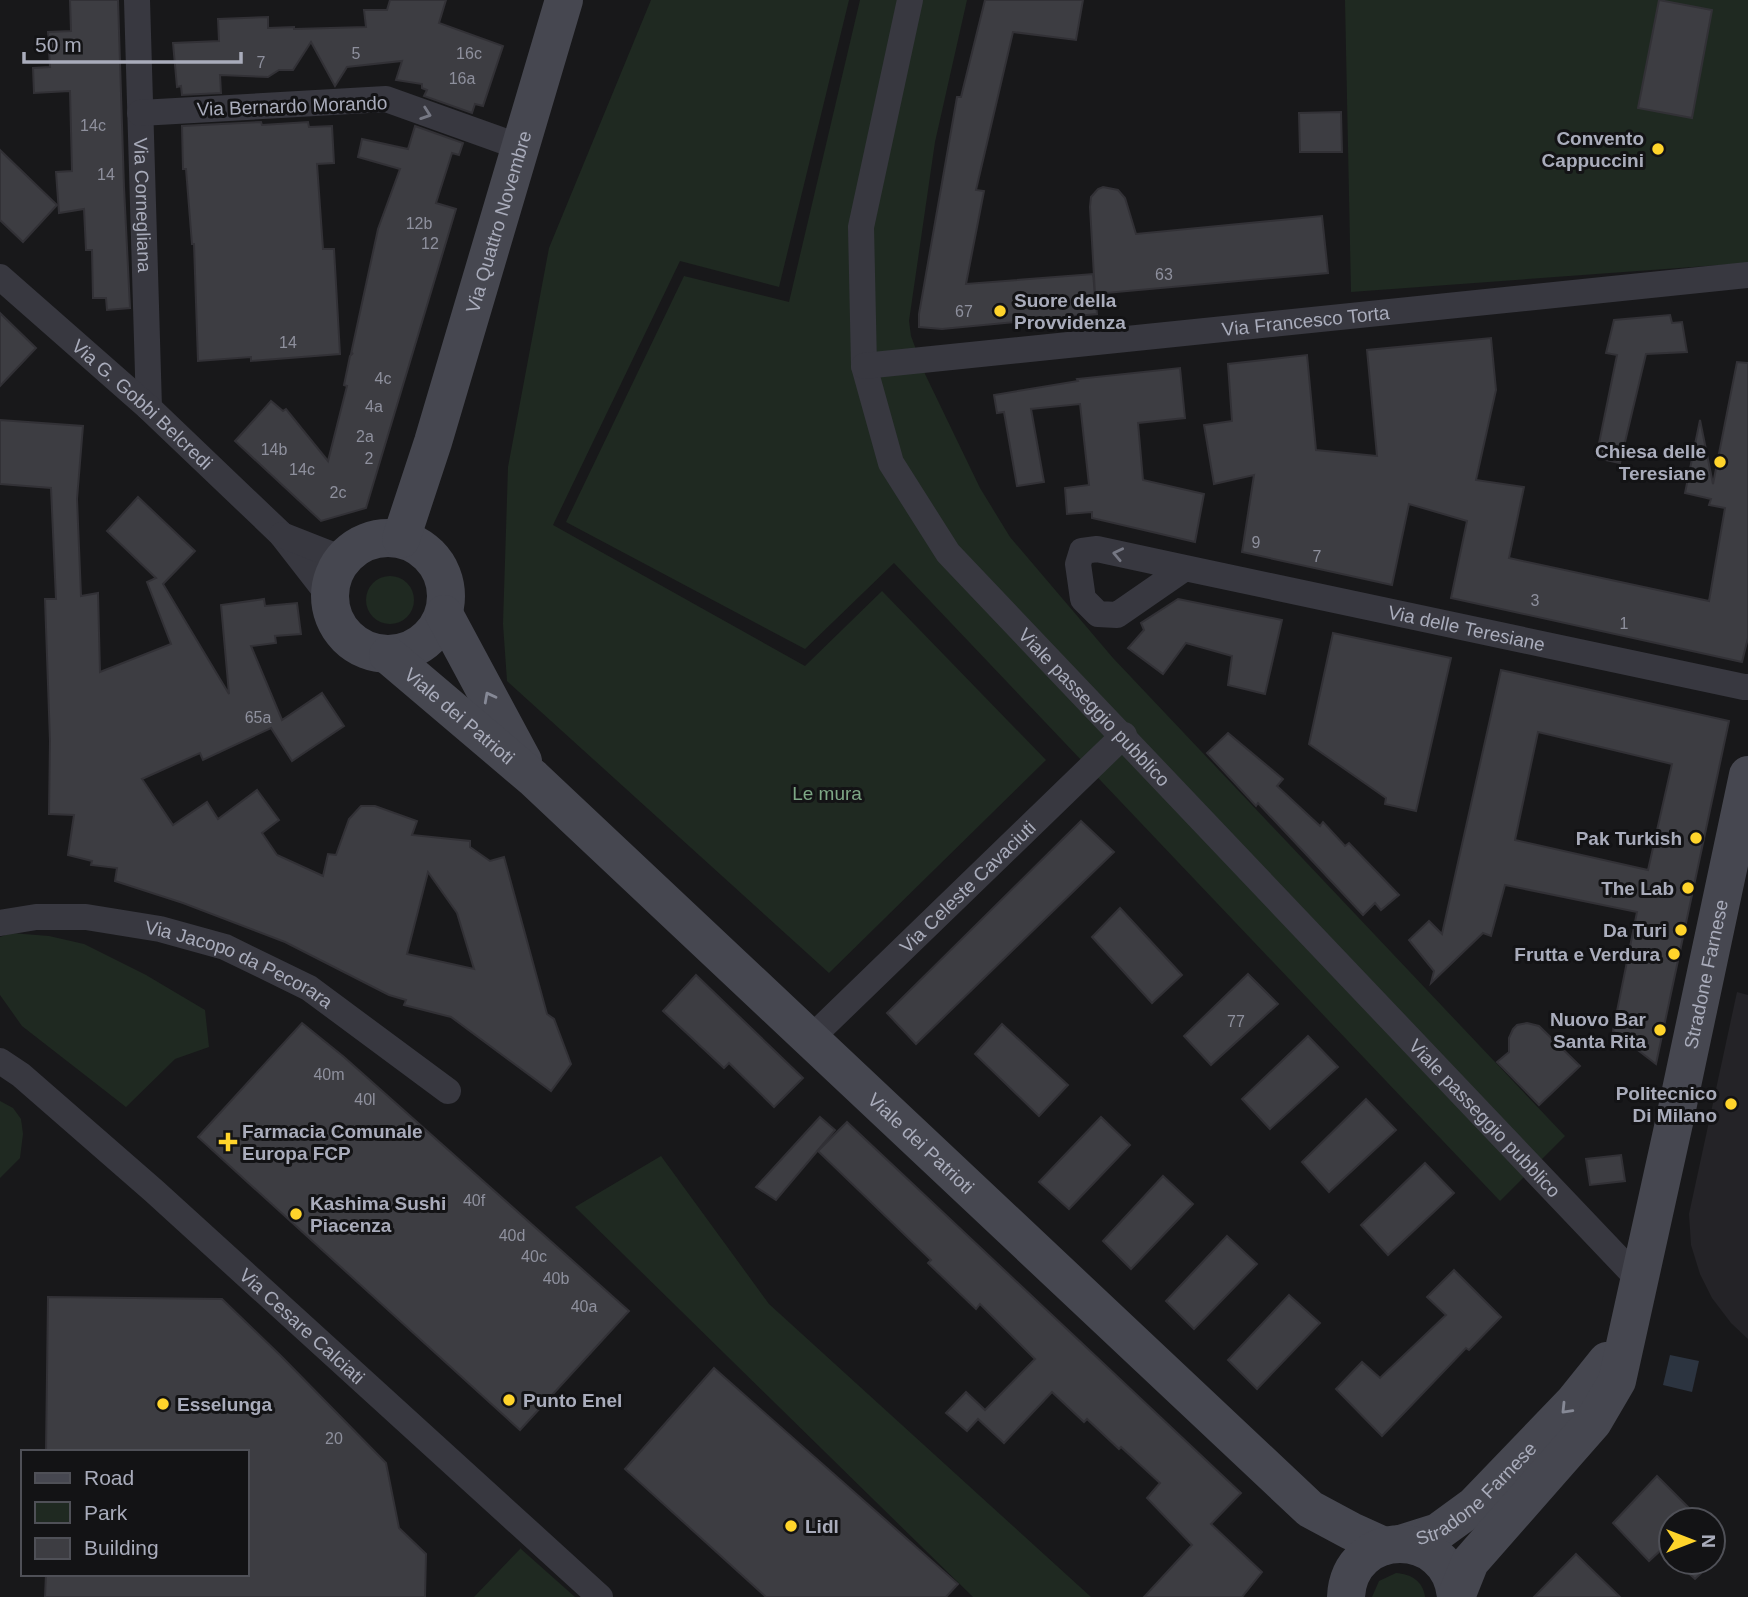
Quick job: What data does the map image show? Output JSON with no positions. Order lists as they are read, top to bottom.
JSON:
{
  "streets": {
    "main road": ["Via Quattro Novembre", "Viale dei Patrioti", "Stradone Farnese"],
    "street": [
      "Via Bernardo Morando",
      "Via Cornegliana",
      "Via Francesco Torta",
      "Via G. Gobbi Belcredi",
      "Via delle Teresiane",
      "Viale passeggio pubblico",
      "Via Celeste Cavaciuti",
      "Via Jacopo da Pecorara",
      "Via Cesare Calciati"
    ]
  },
  "crossings": [
    ["Via Bernardo Morando", "Via Cornegliana"],
    ["Via Bernardo Morando", "Via Quattro Novembre"],
    ["Via Cornegliana", "Via G. Gobbi Belcredi"],
    ["Via Quattro Novembre", "Via G. Gobbi Belcredi"],
    ["Via Quattro Novembre", "Viale dei Patrioti"],
    ["Via Francesco Torta", "Viale passeggio pubblico"],
    ["Via G. Gobbi Belcredi", "Viale dei Patrioti"],
    ["Viale passeggio pubblico", "Via Celeste Cavaciuti"],
    ["Viale passeggio pubblico", "Stradone Farnese"],
    ["Viale dei Patrioti", "Via Celeste Cavaciuti"],
    ["Viale dei Patrioti", "Stradone Farnese"]
  ],
  "one_way": ["Via Bernardo Morando"],
  "parks": ["Le mura"],
  "places": {
    "other": [
      "Convento Cappuccini",
      "Suore della Provvidenza",
      "Chiesa delle Teresiane",
      "Pak Turkish",
      "The Lab",
      "Da Turi",
      "Frutta e Verdura",
      "Nuovo Bar Santa Rita",
      "Politecnico Di Milano",
      "Kashima Sushi Piacenza",
      "Punto Enel",
      "Esselunga",
      "Lidl"
    ],
    "health": ["Farmacia Comunale Europa FCP"]
  },
  "house_numbers": [
    "5",
    "16c",
    "7",
    "16a",
    "14c",
    "14",
    "12b",
    "12",
    "63",
    "67",
    "14",
    "4c",
    "4a",
    "2a",
    "14b",
    "2",
    "14c",
    "2c",
    "9",
    "7",
    "3",
    "1",
    "65a",
    "77",
    "40m",
    "40l",
    "40f",
    "40d",
    "40c",
    "40b",
    "40a",
    "20"
  ],
  "legend": ["Road", "Park", "Building"],
  "scale_bar": "50 m",
  "north": "right"
}
